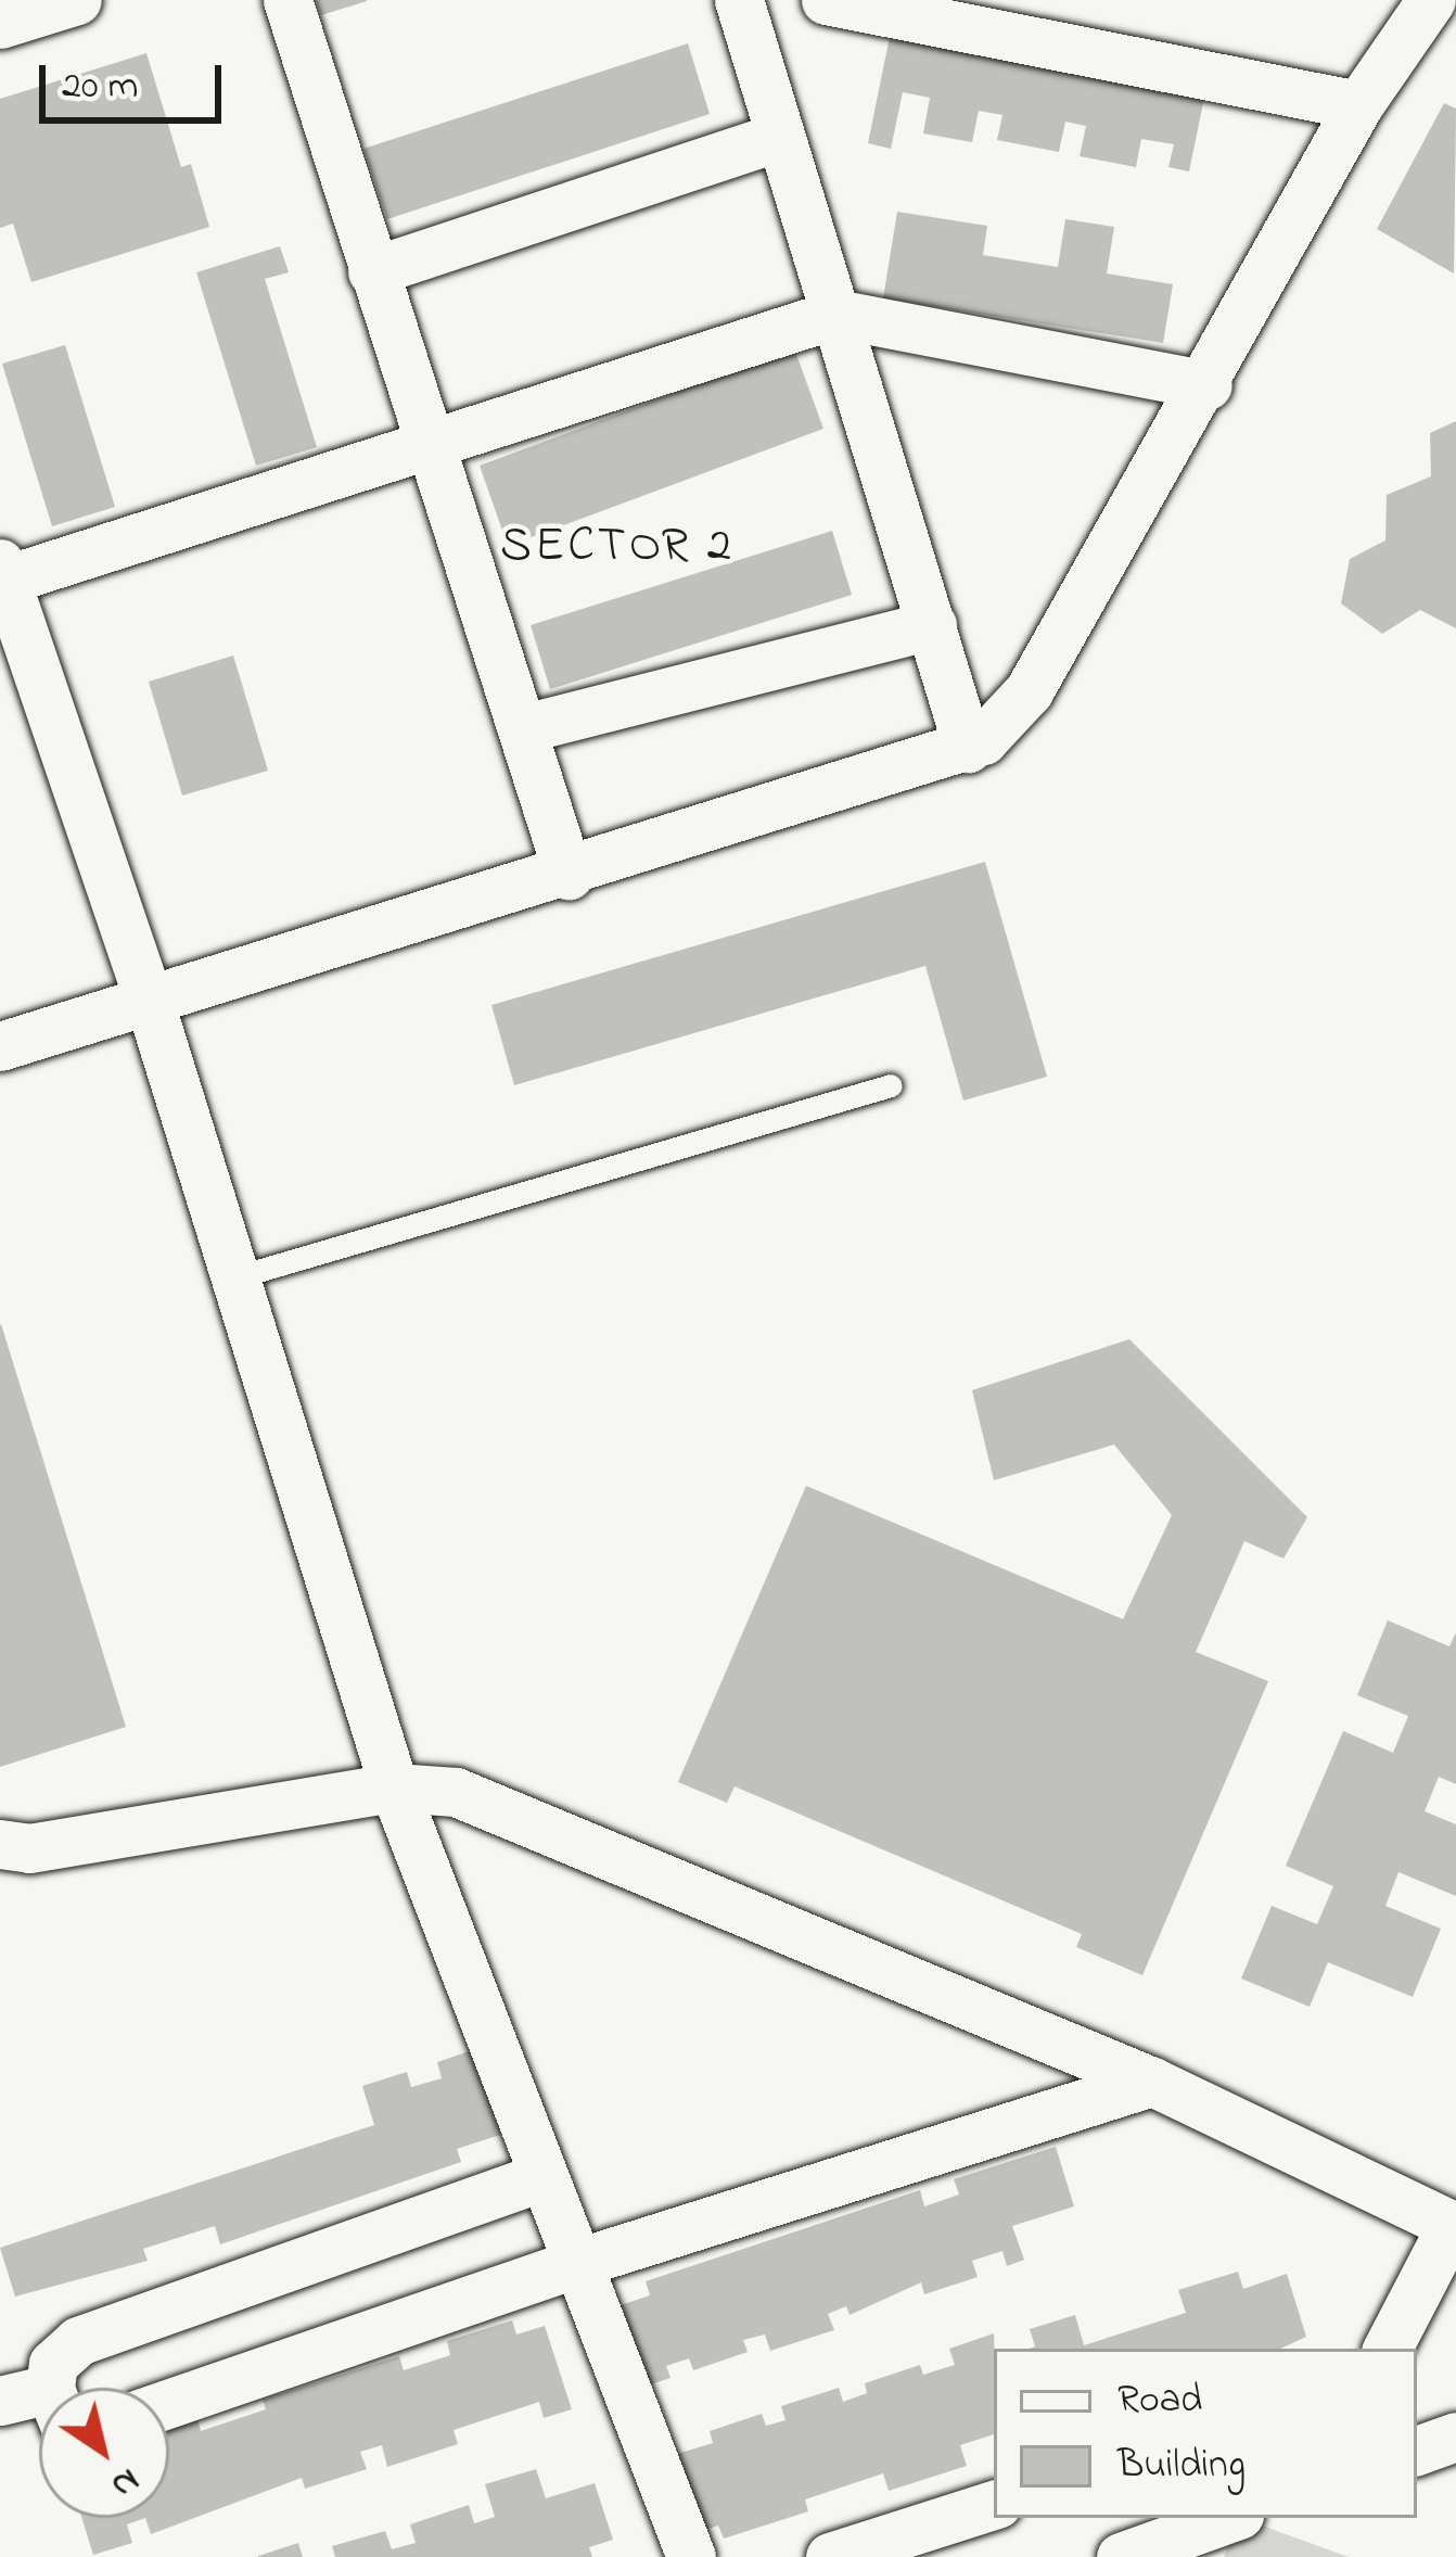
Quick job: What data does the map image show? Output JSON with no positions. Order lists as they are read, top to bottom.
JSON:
{
  "districts": ["SECTOR 2"],
  "legend": ["Road", "Building"],
  "scale_bar": "20 m",
  "north": "bottom right"
}
